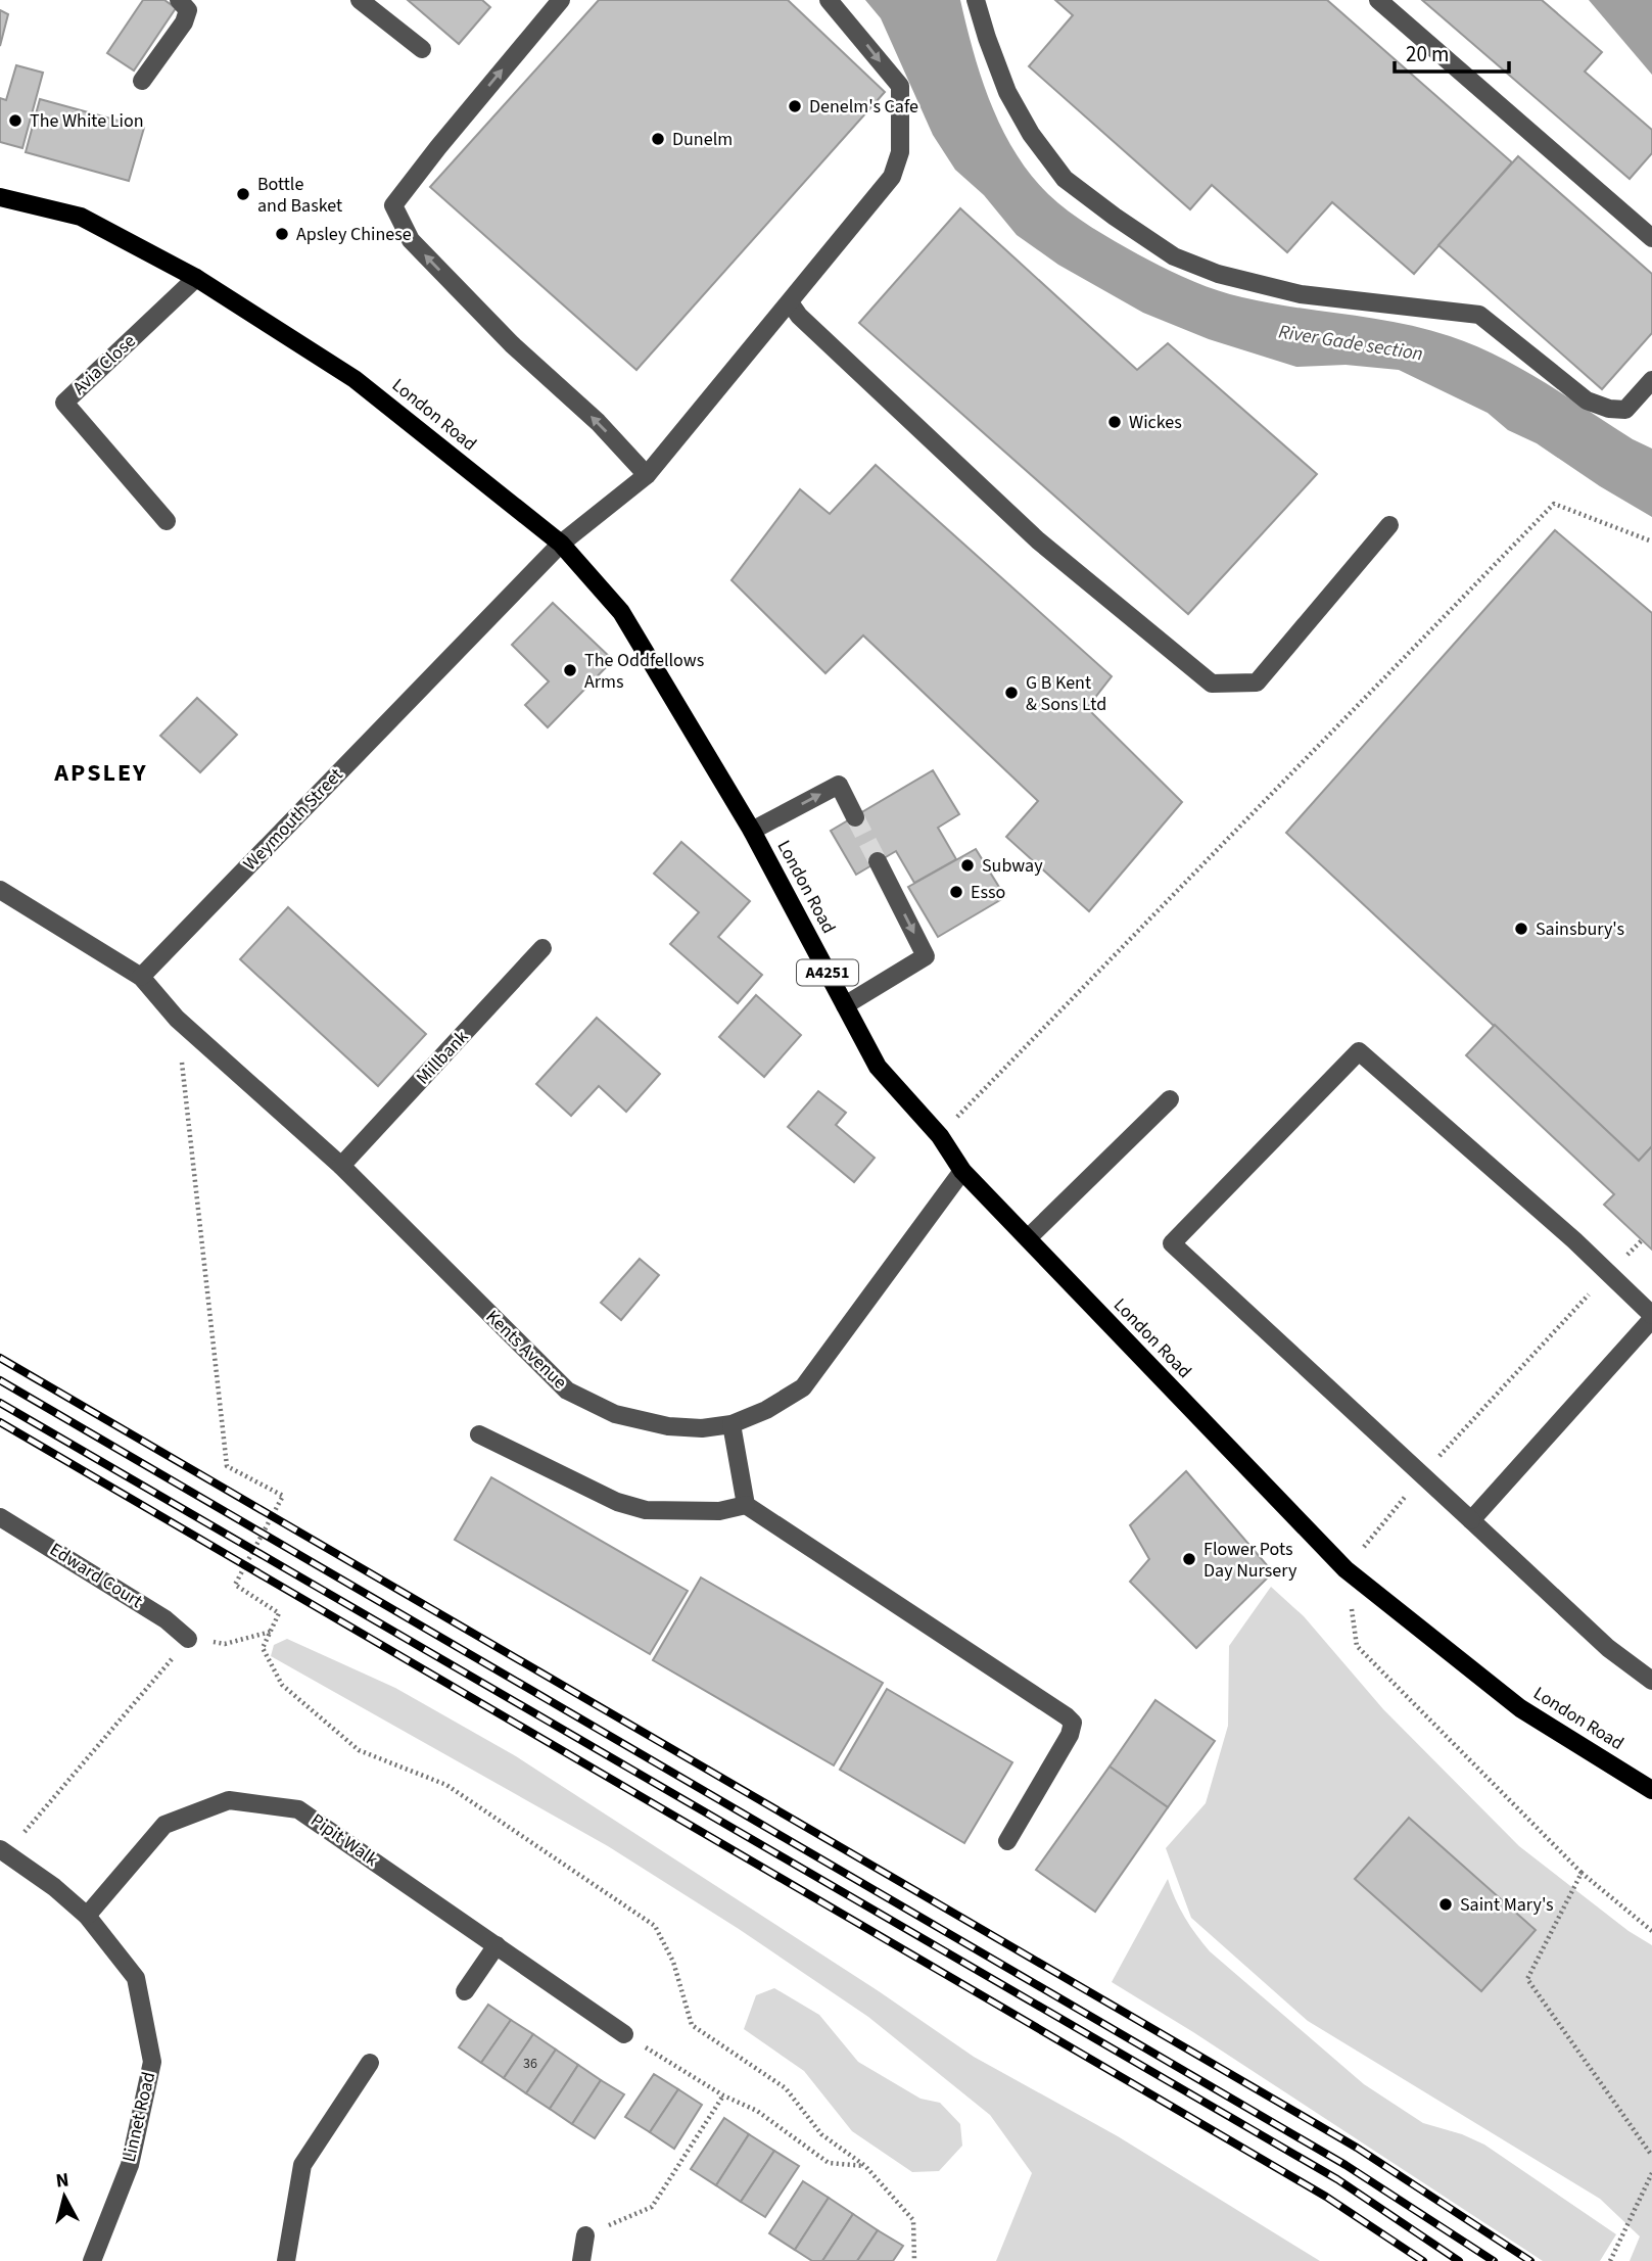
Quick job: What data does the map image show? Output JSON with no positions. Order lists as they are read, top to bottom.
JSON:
{
  "streets": {
    "main road": ["London Road", "A4251"],
    "street": [
      "Avia Close",
      "Weymouth Street",
      "Millbank",
      "Kents Avenue",
      "Edward Court",
      "Pipit Walk",
      "Linnet Road"
    ]
  },
  "crossings": [
    ["Avia Close", "London Road"],
    ["London Road", "Weymouth Street"],
    ["London Road", "Kents Avenue"],
    ["Weymouth Street", "Kents Avenue"],
    ["Millbank", "Kents Avenue"],
    ["Pipit Walk", "Linnet Road"]
  ],
  "districts": ["APSLEY"],
  "water": ["River Gade section"],
  "places": [
    "Denelm's Cafe",
    "The White Lion",
    "Dunelm",
    "Bottle and Basket",
    "Apsley Chinese",
    "Wickes",
    "The Oddfellows Arms",
    "G B Kent & Sons Ltd",
    "Subway",
    "Esso",
    "Sainsbury's",
    "Flower Pots Day Nursery",
    "Saint Mary's"
  ],
  "house_numbers": ["36"],
  "scale_bar": "20 m",
  "north": "top"
}
